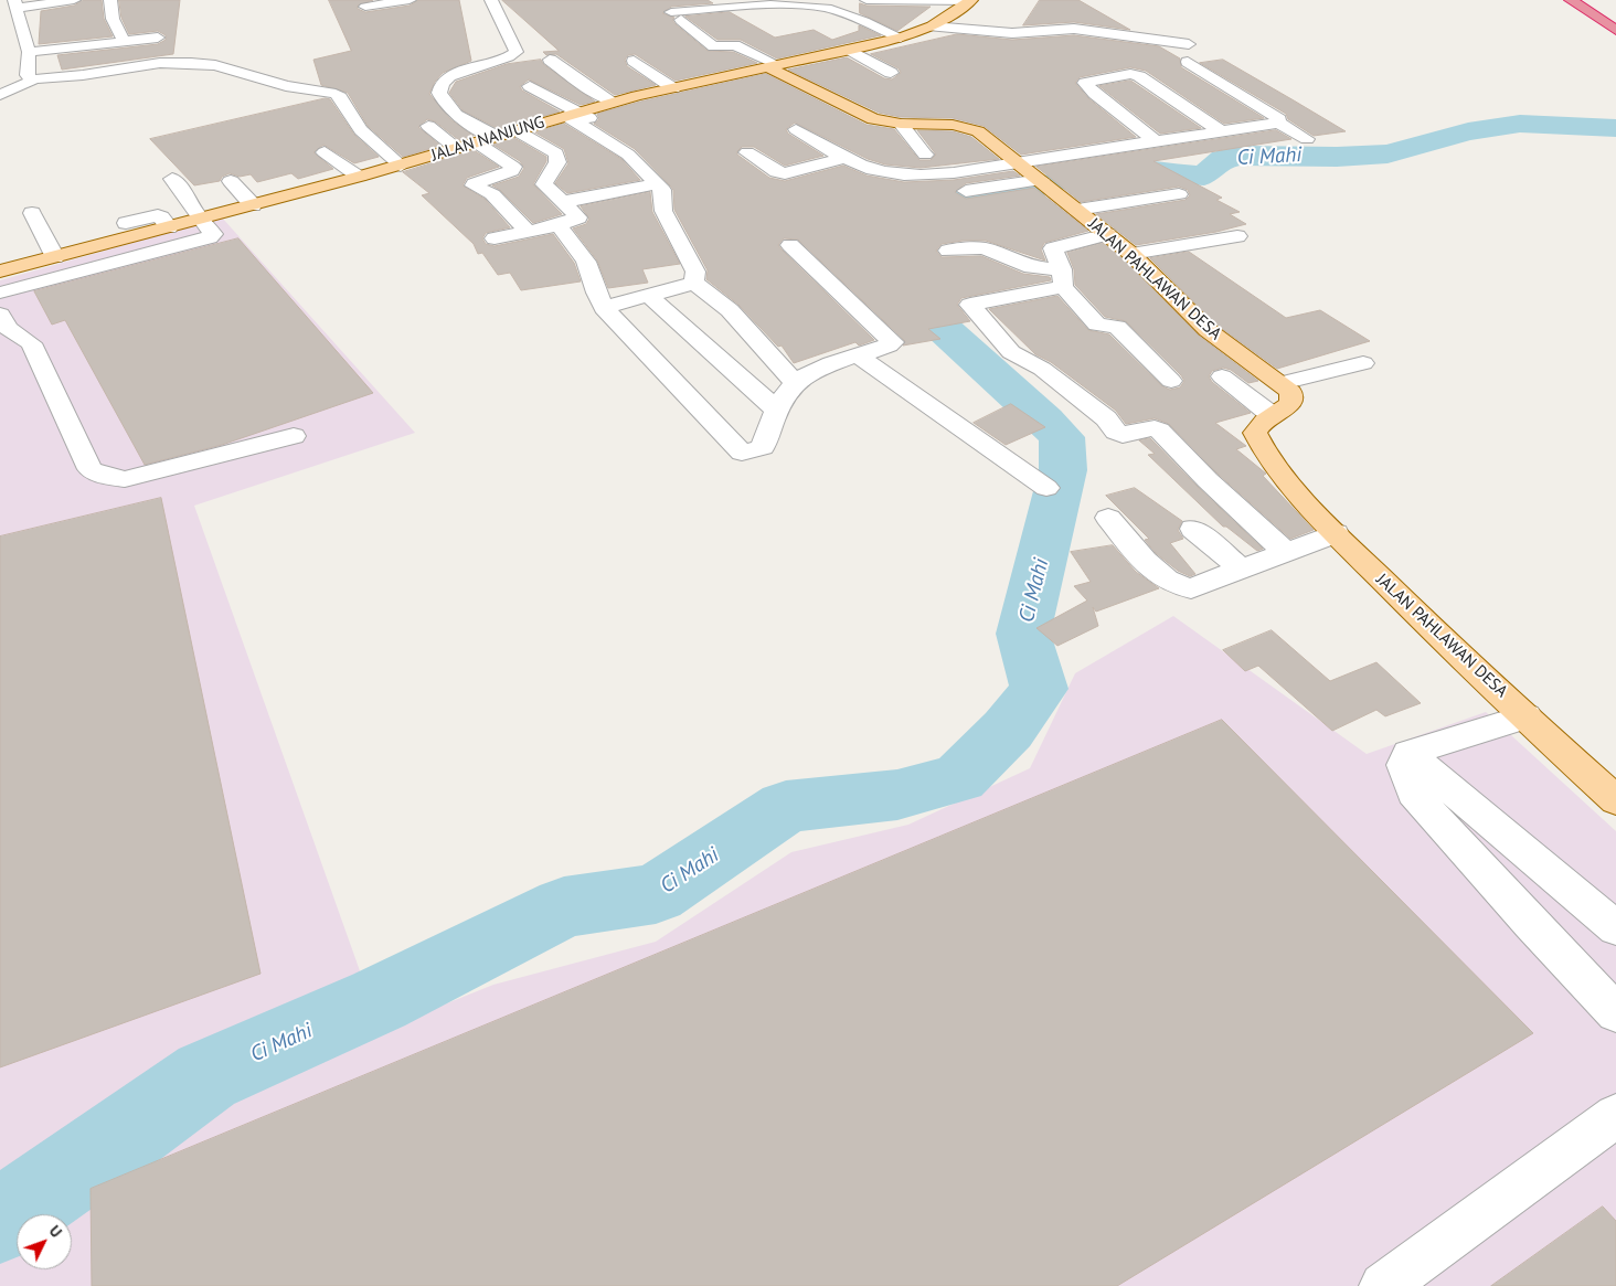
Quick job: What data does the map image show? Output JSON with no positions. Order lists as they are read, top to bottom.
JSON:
{
  "streets": {
    "main road": ["JALAN NANJUNG", "JALAN PAHLAWAN DESA"]
  },
  "crossings": [
    ["JALAN NANJUNG", "JALAN PAHLAWAN DESA"]
  ],
  "water": ["Ci Mahi"],
  "north": "top right"
}
